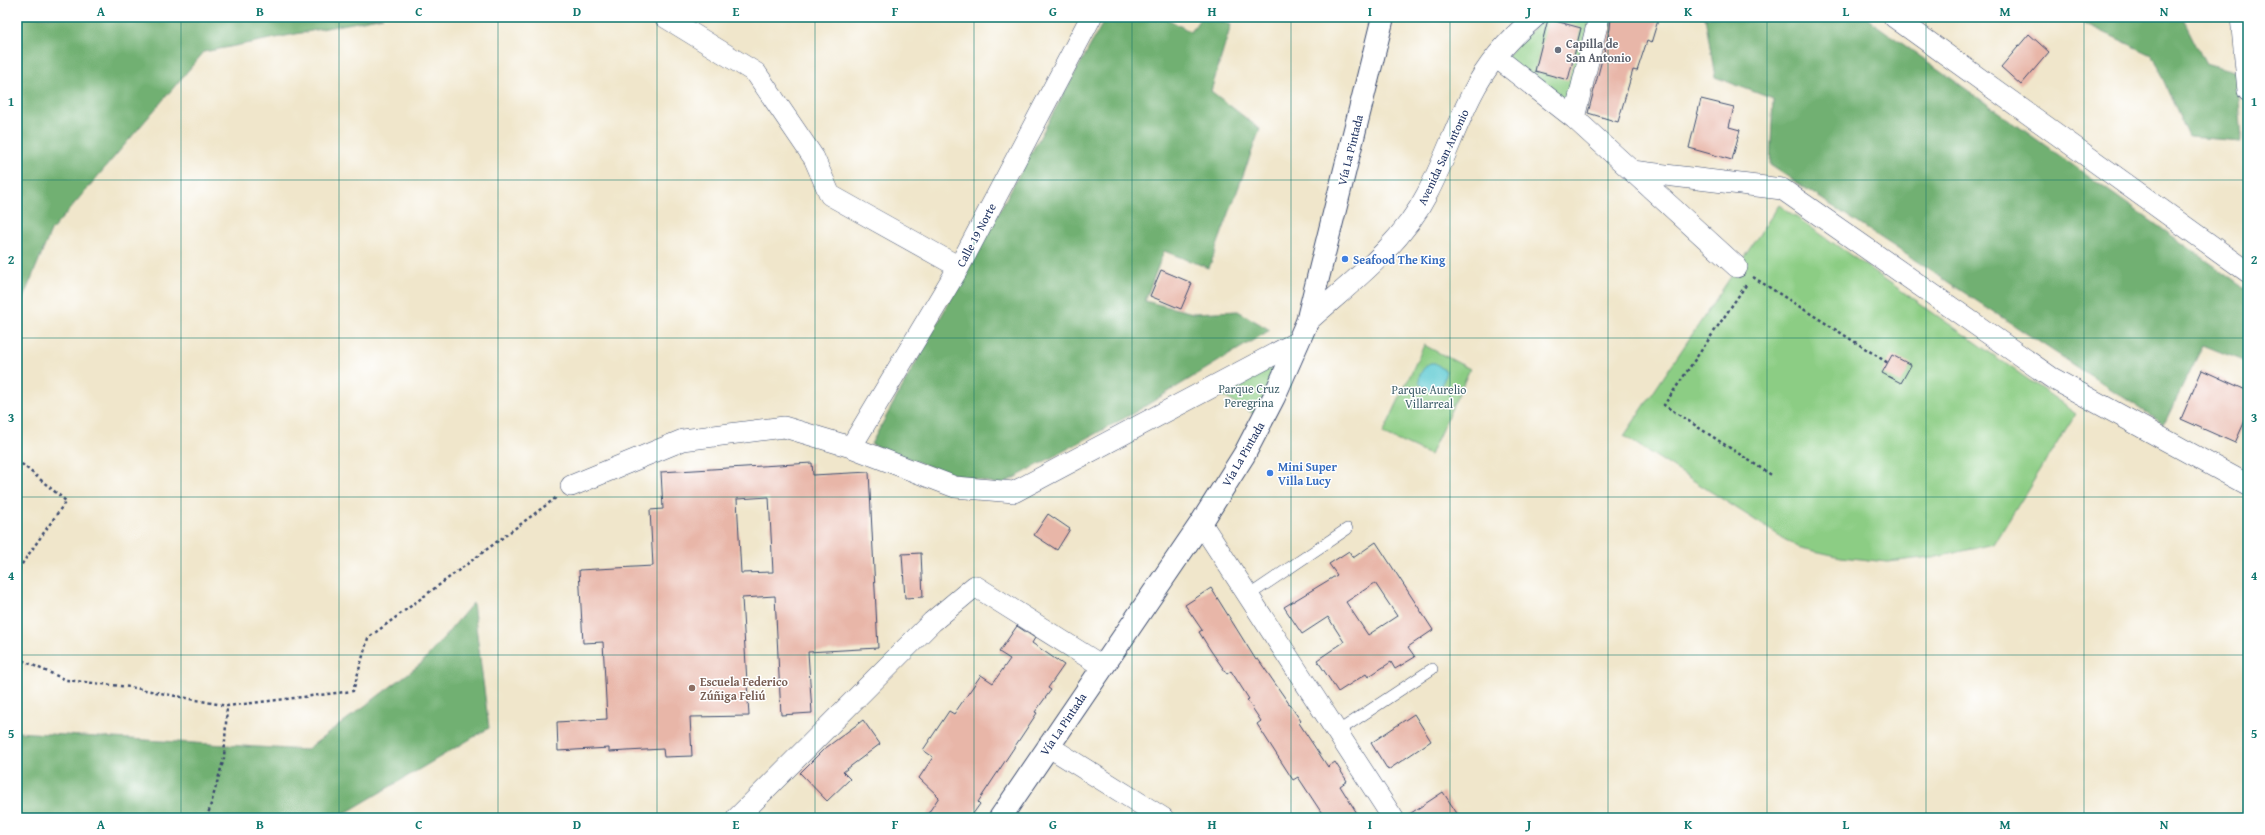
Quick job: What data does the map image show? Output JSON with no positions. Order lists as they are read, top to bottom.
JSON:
{
  "streets": {
    "main road": ["Vía La Pintada"],
    "street": ["Avenida San Antonio", "Calle 19 Norte"]
  },
  "crossings": [
    ["Vía La Pintada", "Avenida San Antonio"],
    ["Avenida San Antonio", "Calle 19 Norte"]
  ],
  "parks": ["Parque Cruz Peregrina", "Parque Aurelio Villarreal"],
  "places": [
    "Capilla de San Antonio",
    "Seafood The King",
    "Mini Super Villa Lucy",
    "Escuela Federico Zúñiga Feliú"
  ],
  "grid": {
    "columns": [
      "A",
      "B",
      "C",
      "D",
      "E",
      "F",
      "G",
      "H",
      "I",
      "J",
      "K",
      "L",
      "M",
      "N"
    ],
    "rows": [
      "1",
      "2",
      "3",
      "4",
      "5"
    ]
  }
}
